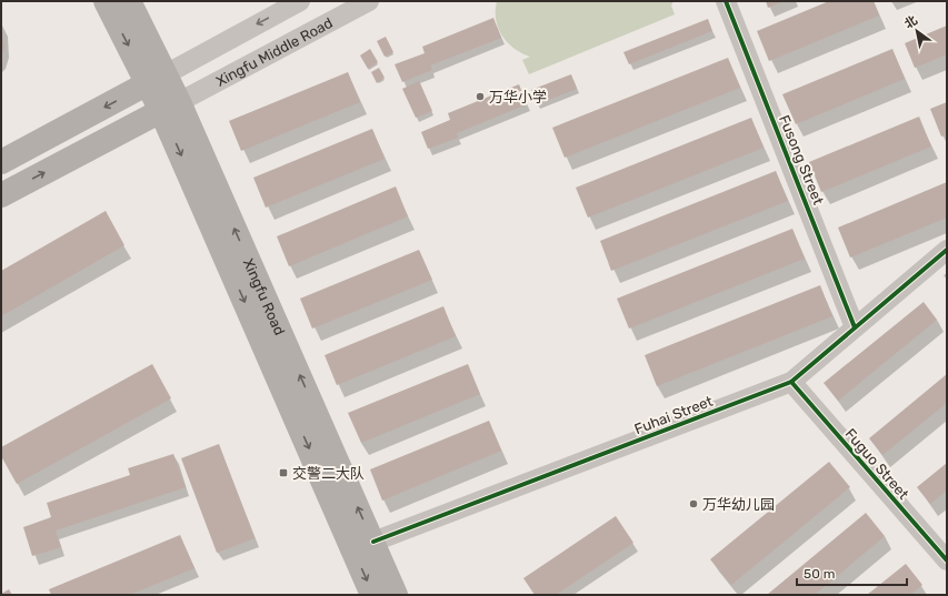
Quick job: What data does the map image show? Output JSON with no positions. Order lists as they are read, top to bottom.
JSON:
{
  "streets": {
    "main road": ["Xingfu Middle Road", "Xingfu Road"],
    "street": ["Fusong Street", "Fuhai Street", "Fuguo Street"]
  },
  "crossings": [
    ["Xingfu Middle Road", "Xingfu Road"],
    ["Fusong Street", "Fuhai Street"],
    ["Xingfu Road", "Fuhai Street"],
    ["Fuhai Street", "Fuguo Street"]
  ],
  "one_way": ["Xingfu Middle Road"],
  "places": {
    "other": ["万华小学", "万华幼儿园"],
    "transit": ["交警二大队"]
  },
  "scale_bar": "50 m",
  "north": "top left"
}
